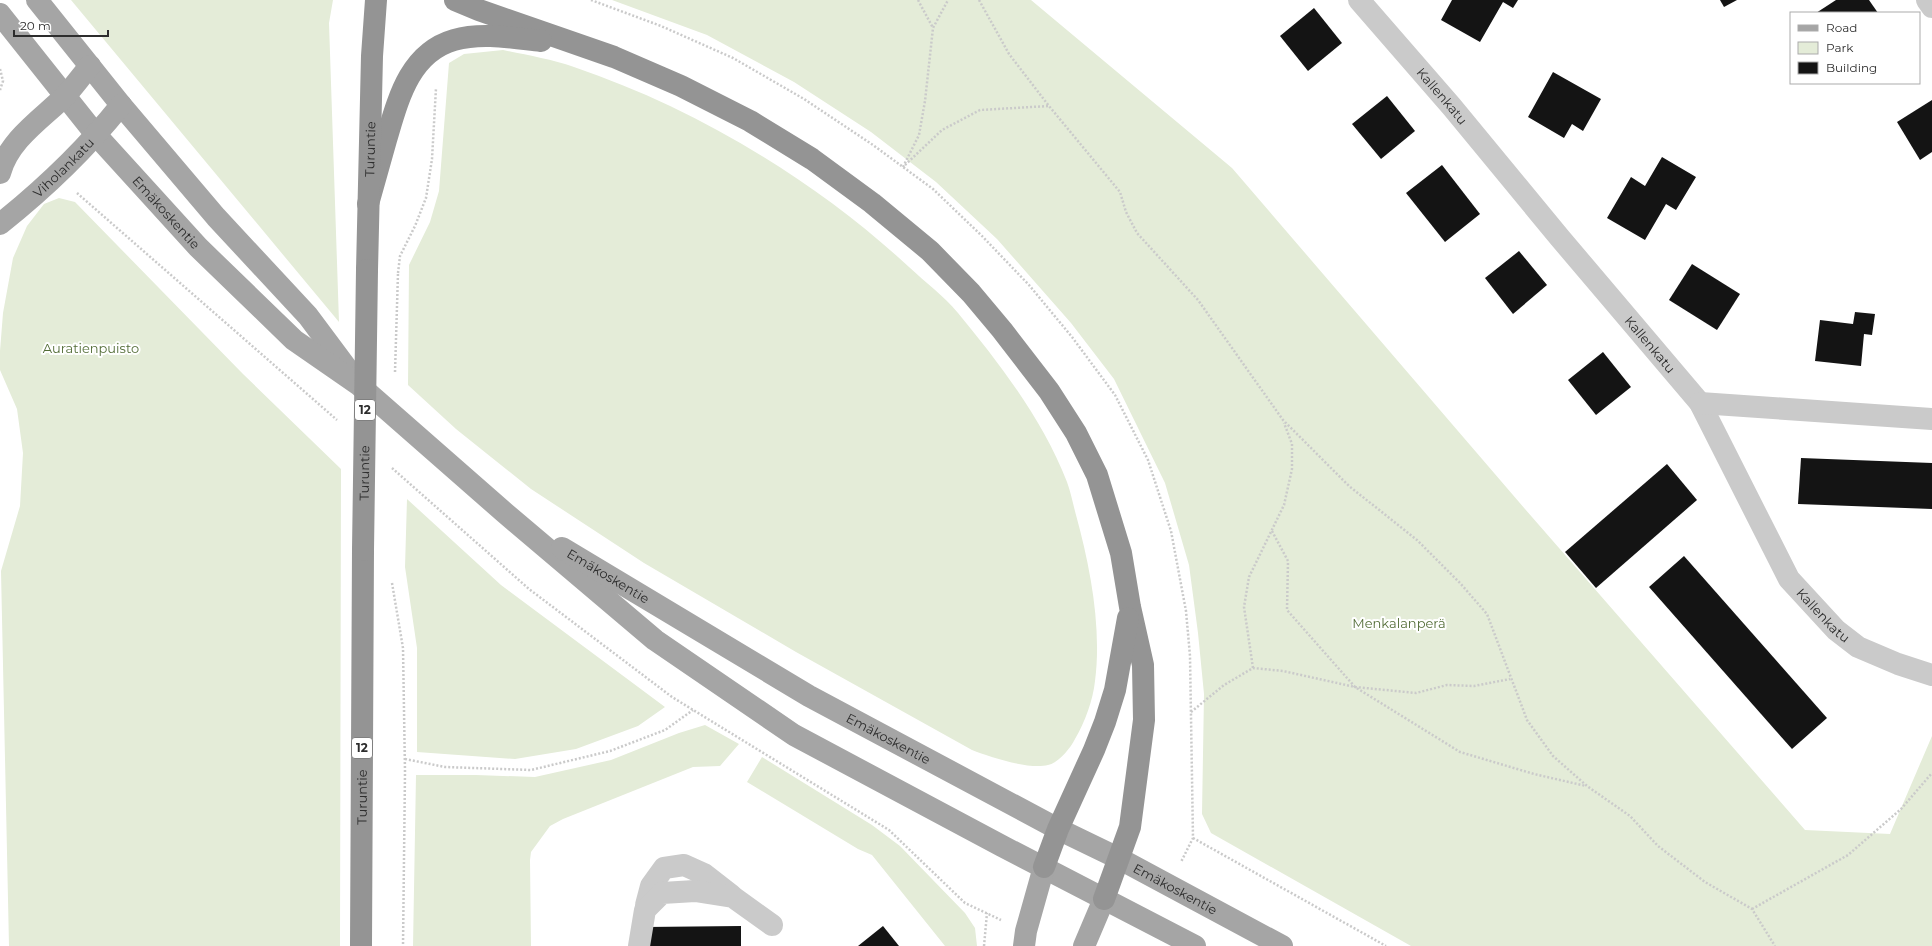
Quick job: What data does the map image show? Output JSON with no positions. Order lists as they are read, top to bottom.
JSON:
{
  "streets": {
    "highway": ["Turuntie", "12"],
    "main road": ["Viholankatu", "Emäkoskentie"],
    "street": ["Kallenkatu"]
  },
  "crossings": [
    ["Viholankatu", "Emäkoskentie"]
  ],
  "parks": ["Auratienpuisto", "Menkalanperä"],
  "legend": ["Road", "Park", "Building"],
  "scale_bar": "20 m"
}
